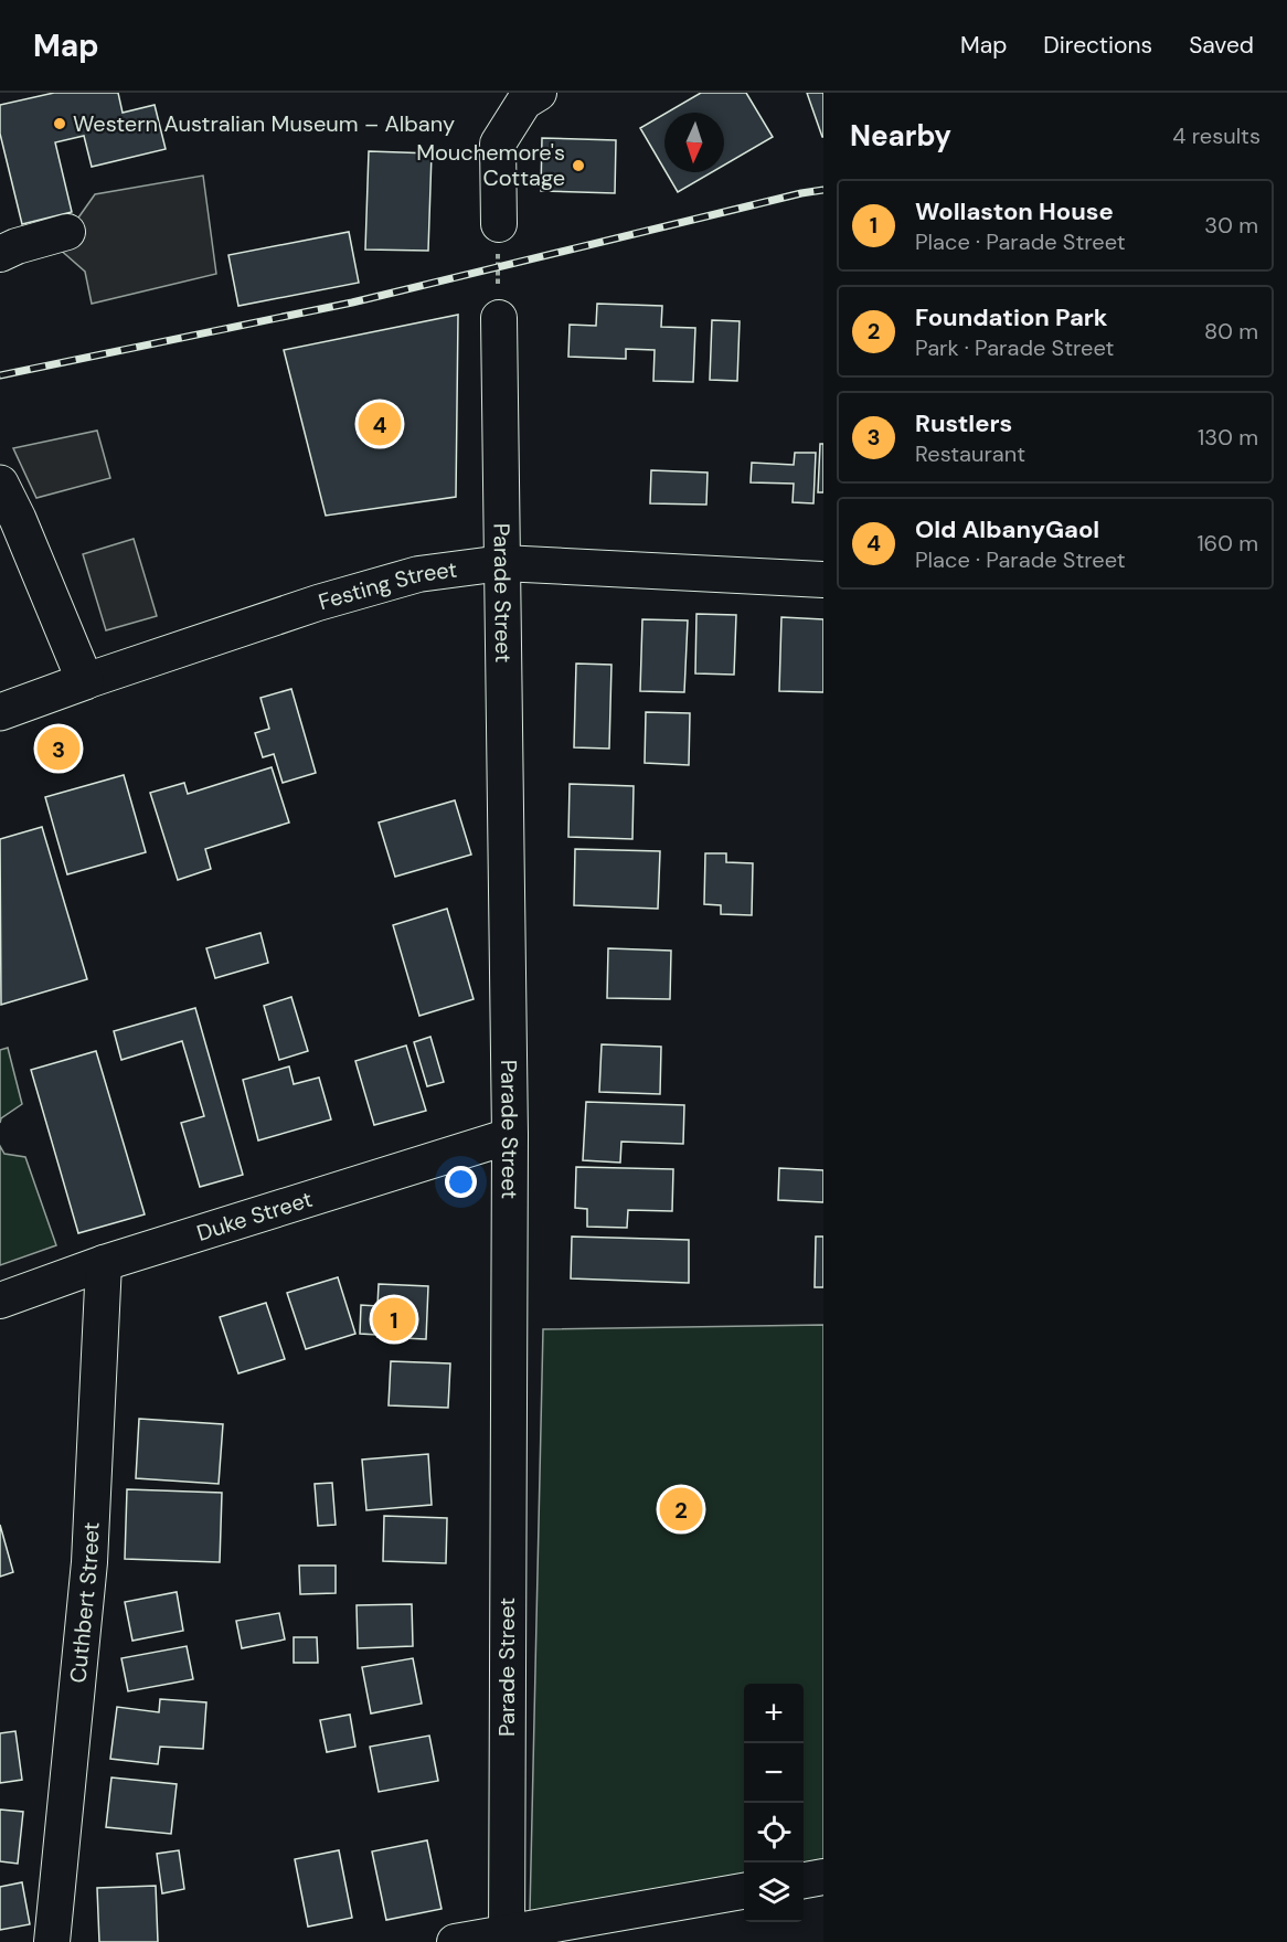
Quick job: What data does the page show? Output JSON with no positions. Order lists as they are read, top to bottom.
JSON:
{
  "streets": {
    "street": [
      "Festing Street",
      "Parade Street",
      "Duke Street",
      "Cuthbert Street"
    ]
  },
  "crossings": [
    ["Festing Street", "Parade Street"],
    ["Parade Street", "Duke Street"],
    ["Duke Street", "Cuthbert Street"]
  ],
  "places": ["Western Australian Museum – Albany", "Mouchemore's Cottage"],
  "north": "bottom",
  "page": {
    "header": "Map",
    "nav": ["Map", "Directions", "Saved"],
    "heading": ["Nearby", "4 results"],
    "list": [
      {
        "mark": "1",
        "name": "Wollaston House",
        "note": "Place · Parade Street",
        "value": "30 m"
      },
      {
        "mark": "2",
        "name": "Foundation Park",
        "note": "Park · Parade Street",
        "value": "80 m"
      },
      {
        "mark": "3",
        "name": "Rustlers",
        "note": "Restaurant",
        "value": "130 m"
      },
      {
        "mark": "4",
        "name": "Old AlbanyGaol",
        "note": "Place · Parade Street",
        "value": "160 m"
      }
    ],
    "pins": [
      "4",
      "3",
      "1",
      "2"
    ],
    "map_buttons": ["+", "−"]
  }
}
